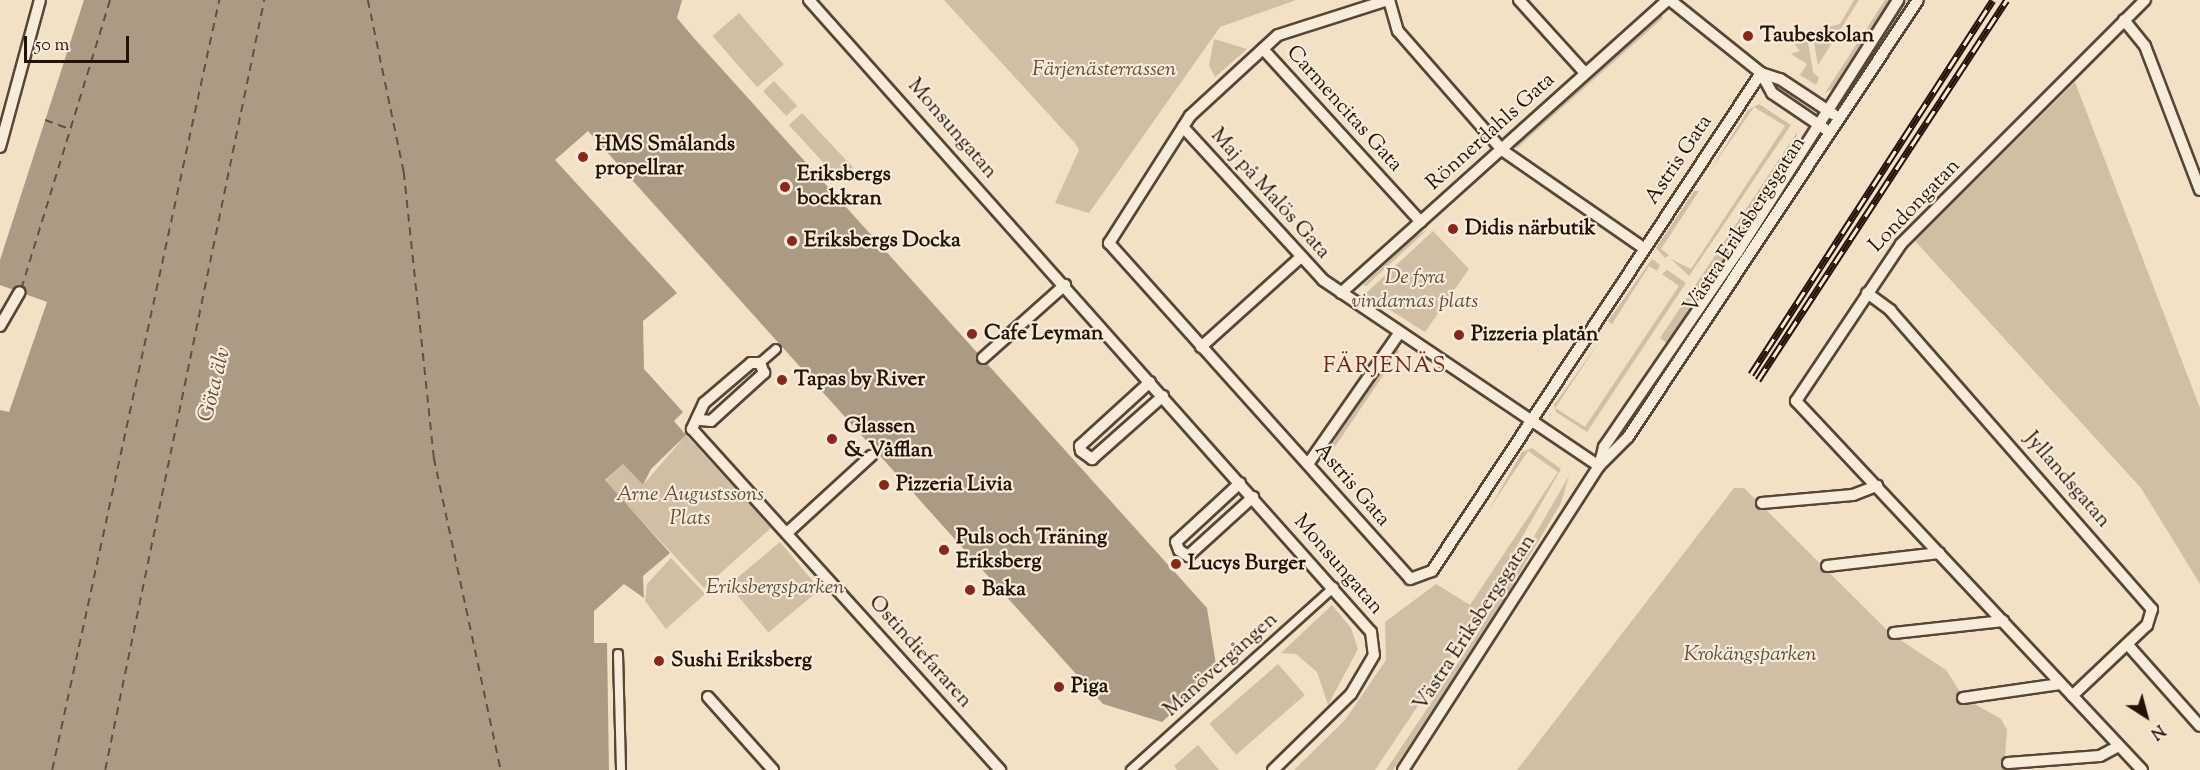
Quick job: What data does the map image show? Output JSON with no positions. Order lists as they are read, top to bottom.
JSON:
{
  "streets": {
    "street": [
      "Carmencitas Gata",
      "Monsungatan",
      "Rönnerdahls Gata",
      "Astris Gata",
      "Maj på Malös Gata",
      "Londongatan",
      "Västra Eriksbergsgatan",
      "Jyllandsgatan",
      "Ostindiefararen",
      "Manövergången"
    ]
  },
  "crossings": [
    ["Carmencitas Gata", "Rönnerdahls Gata"],
    ["Carmencitas Gata", "Astris Gata"],
    ["Monsungatan", "Manövergången"],
    ["Rönnerdahls Gata", "Maj på Malös Gata"],
    ["Astris Gata", "Maj på Malös Gata"],
    ["Maj på Malös Gata", "Västra Eriksbergsgatan"],
    ["Londongatan", "Jyllandsgatan"]
  ],
  "districts": ["FÄRJENÄS"],
  "water": ["Göta älv"],
  "parks": [
    "Färjenästerrassen",
    "De fyra vindarnas plats",
    "Arne Augustssons Plats",
    "Eriksbergsparken",
    "Krokängsparken"
  ],
  "places": [
    "Taubeskolan",
    "HMS Smålands propellrar",
    "Eriksbergs bockkran",
    "Didis närbutik",
    "Eriksbergs Docka",
    "Cafe Leyman",
    "Pizzeria platån",
    "Tapas by River",
    "Glassen & Våfflan",
    "Pizzeria Livia",
    "Puls och Träning Eriksberg",
    "Lucys Burger",
    "Baka",
    "Sushi Eriksberg",
    "Piga"
  ],
  "scale_bar": "50 m",
  "north": "bottom right"
}
